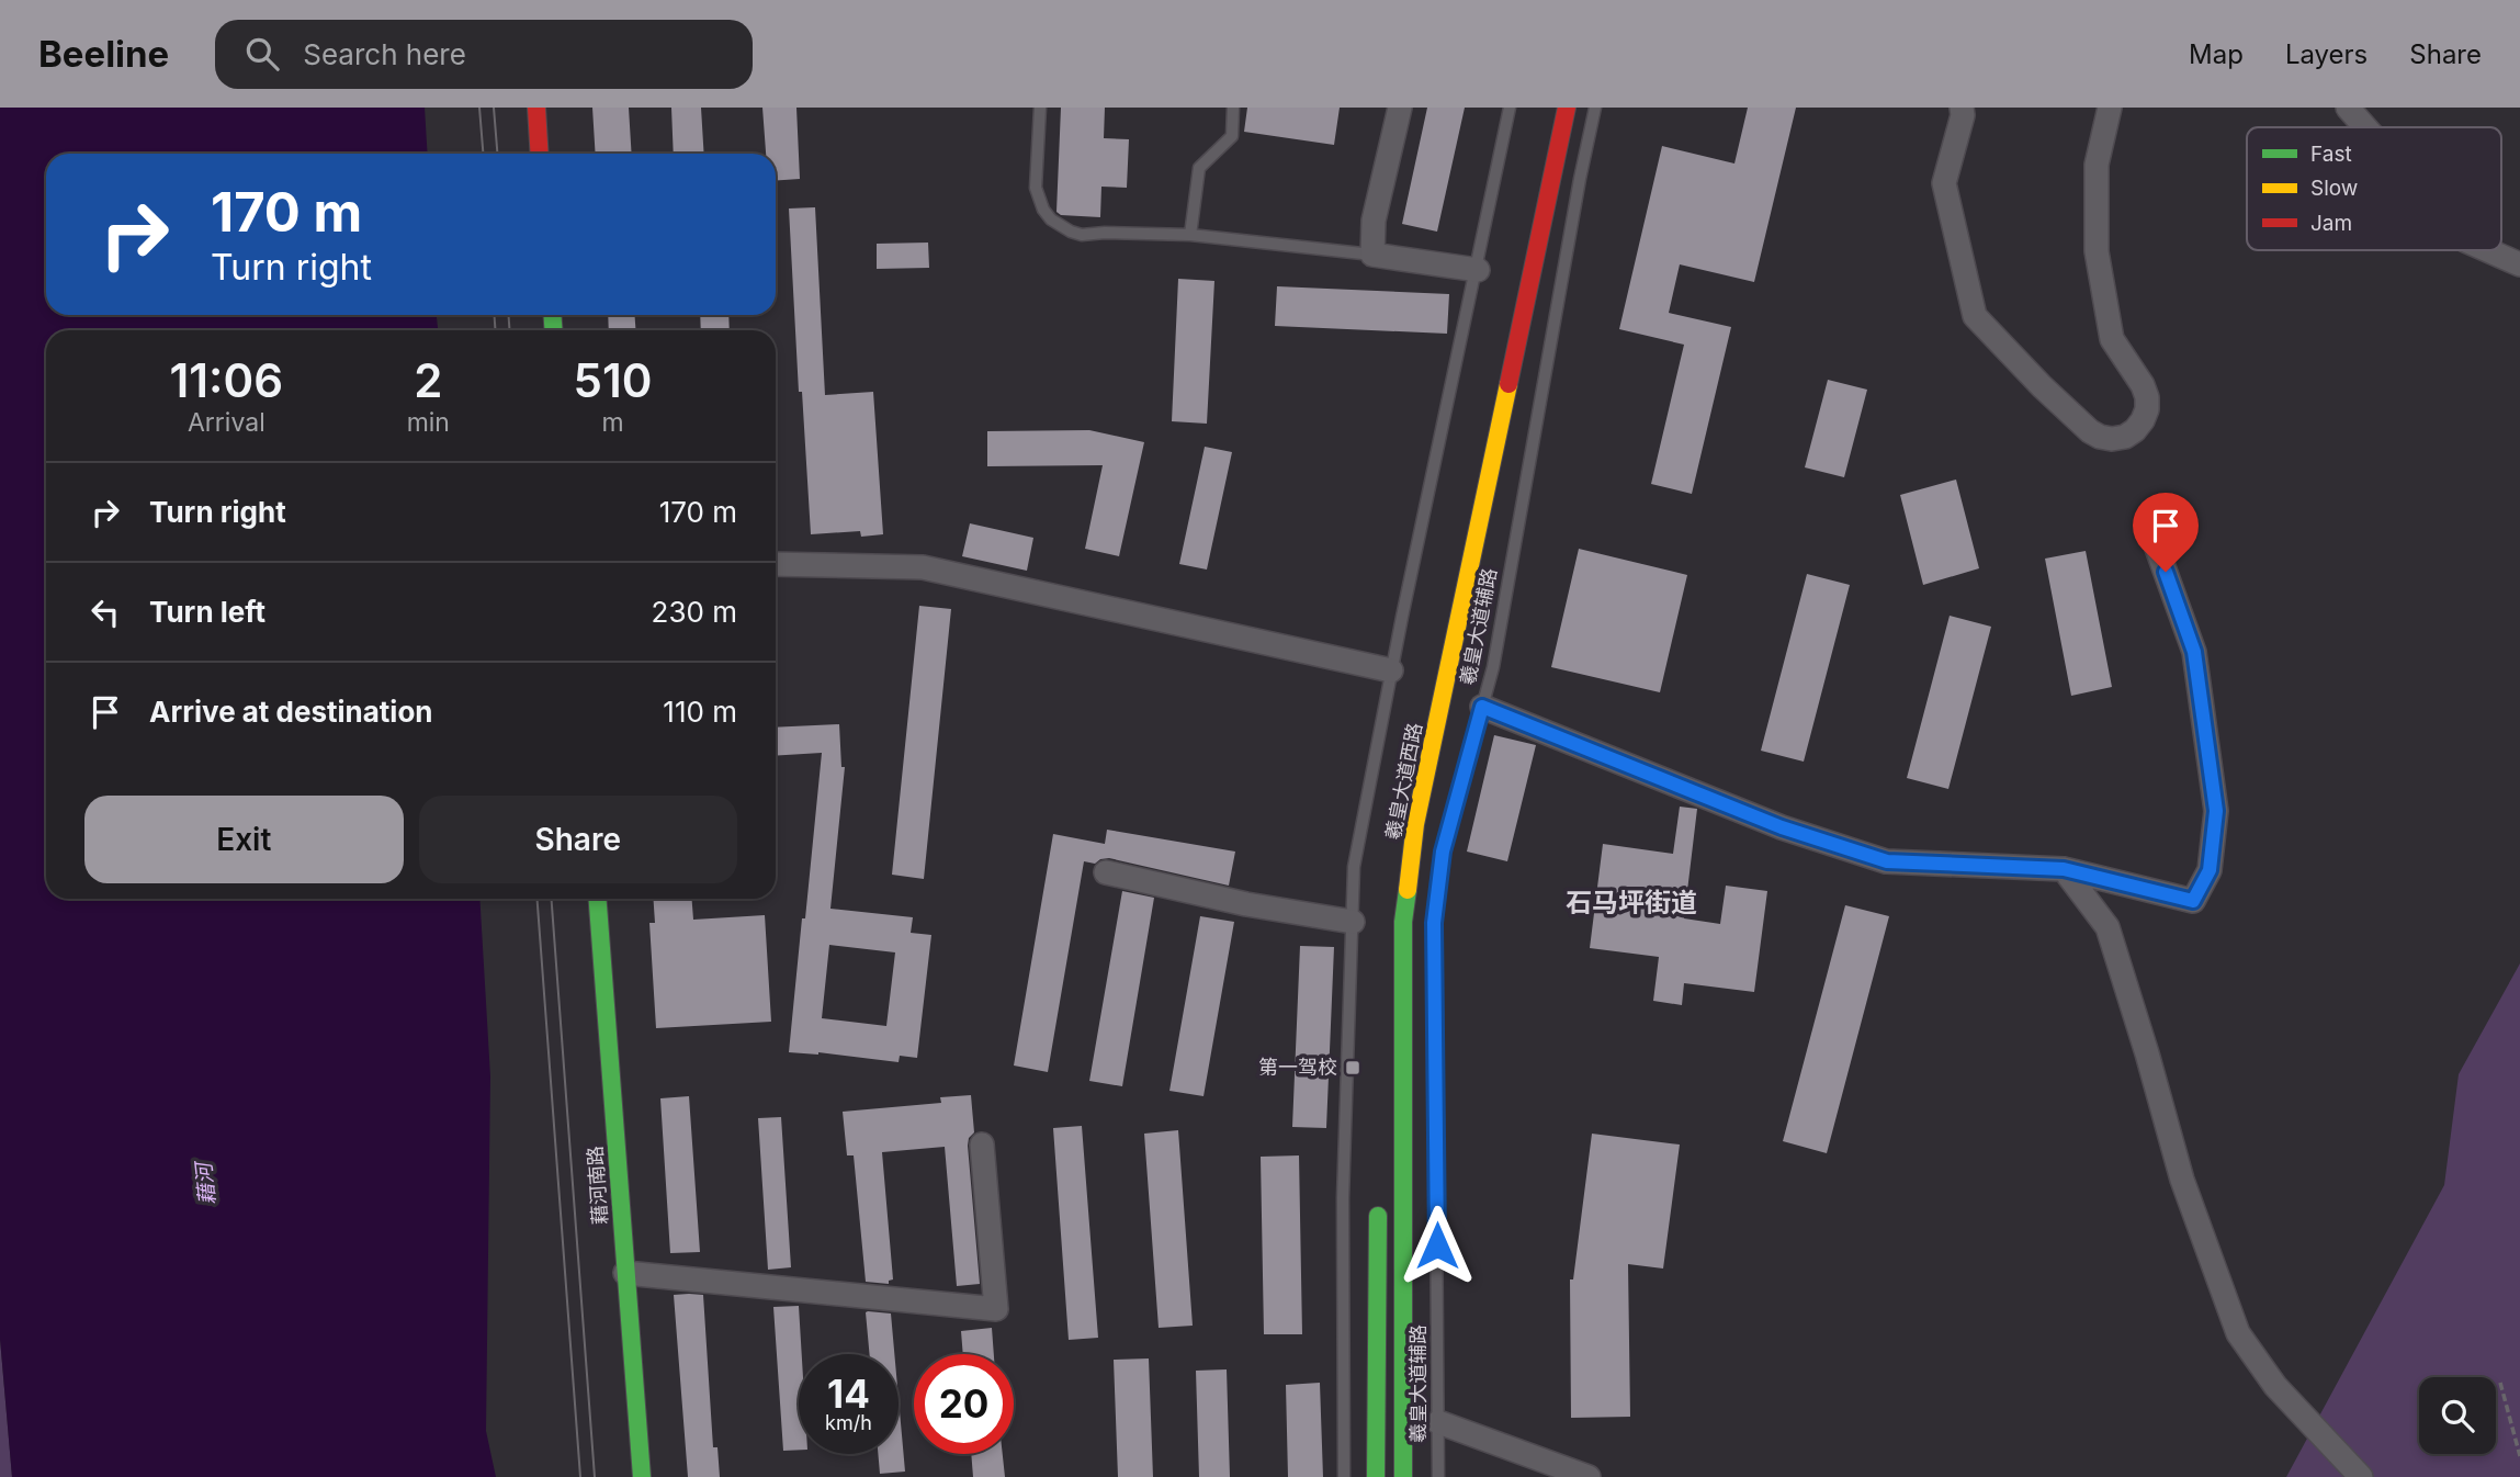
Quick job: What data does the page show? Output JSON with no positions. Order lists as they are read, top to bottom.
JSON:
{
  "streets": {
    "main road": ["羲皇大道西路", "藉河南路"],
    "lane": ["羲皇大道辅路"]
  },
  "districts": ["石马坪街道"],
  "water": ["藉河"],
  "places": {
    "transit": ["第一驾校"]
  },
  "legend": ["Fast", "Slow", "Jam"],
  "page": {
    "header": "Beeline",
    "search": "Search here",
    "nav": ["Map", "Layers", "Share"],
    "turn": ["170 m", "Turn right"],
    "eta": [
      "11:06",
      "Arrival",
      "2",
      "min",
      "510",
      "m"
    ],
    "list": [
      {
        "name": "Turn right",
        "value": "170 m"
      },
      {
        "name": "Turn left",
        "value": "230 m"
      },
      {
        "name": "Arrive at destination",
        "value": "110 m"
      }
    ],
    "buttons": ["Exit", "Share"],
    "speed": "14 km/h",
    "limit": "20"
  }
}
